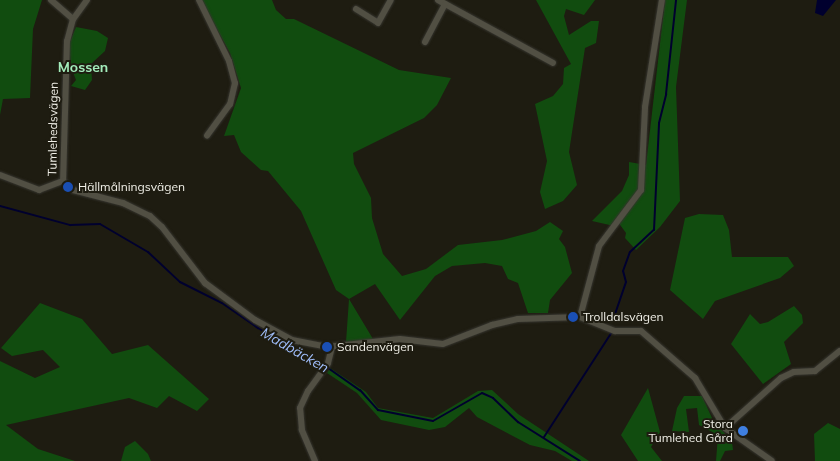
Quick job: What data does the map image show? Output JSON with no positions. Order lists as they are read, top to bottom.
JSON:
{
  "streets": {
    "street": ["Tumlehedsvägen"]
  },
  "districts": ["Mossen"],
  "water": ["Madbäcken"],
  "places": [
    "Hällmålningsvägen",
    "Trolldalsvägen",
    "Sandenvägen",
    "Stora Tumlehed Gård"
  ]
}
